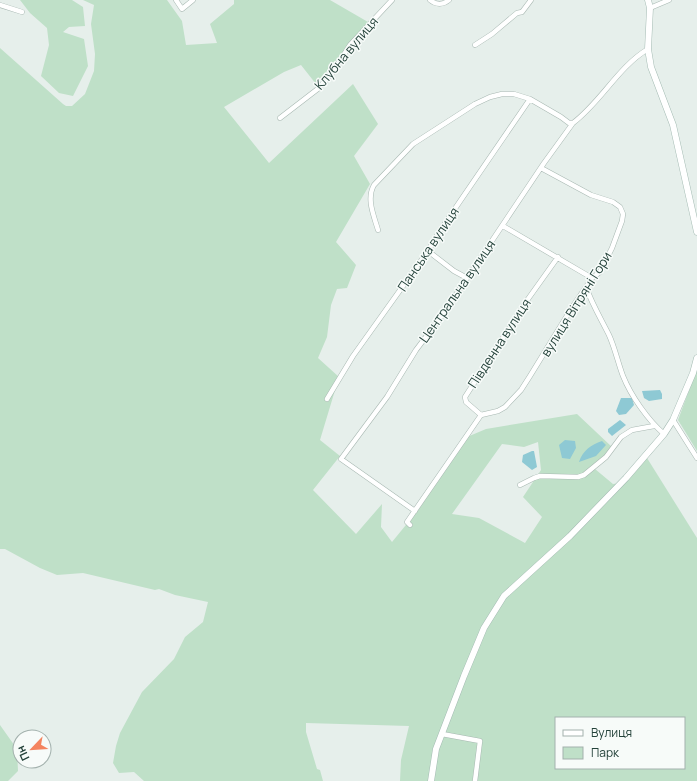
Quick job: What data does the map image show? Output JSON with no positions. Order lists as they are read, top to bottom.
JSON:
{
  "streets": {
    "street": [
      "Клубна вулиця",
      "Панська вулиця",
      "Центральна вулиця",
      "вулиця Вітряні Гори",
      "Південна вулиця"
    ]
  },
  "crossings": [
    ["Центральна вулиця", "вулиця Вітряні Гори"],
    ["вулиця Вітряні Гори", "Південна вулиця"]
  ],
  "legend": ["Вулиця", "Парк"],
  "north": "bottom left"
}
